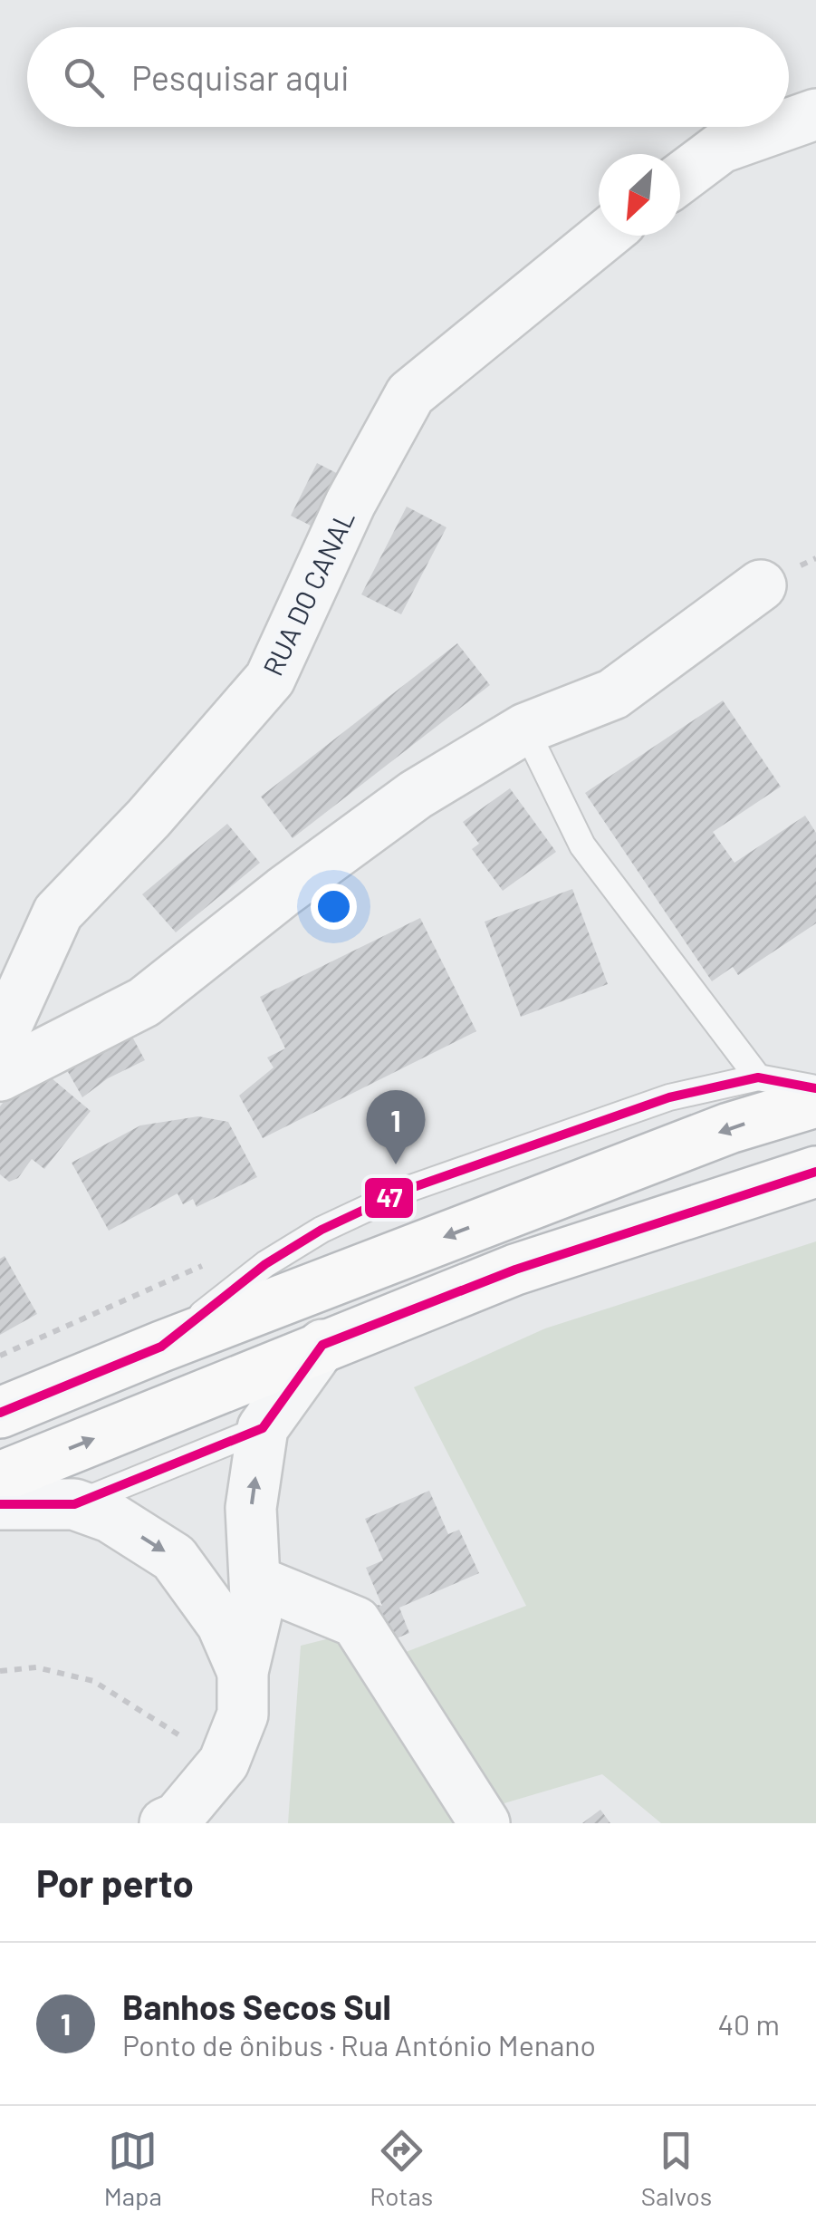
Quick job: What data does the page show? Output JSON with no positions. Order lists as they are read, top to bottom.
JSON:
{
  "streets": {
    "street": ["RUA DO CANAL"]
  },
  "lines": ["transit line 47"],
  "north": "bottom left",
  "page": {
    "search": "Pesquisar aqui",
    "pins": "1",
    "heading": "Por perto",
    "list": [
      {
        "mark": "1",
        "name": "Banhos Secos Sul",
        "note": "Ponto de ônibus · Rua António Menano",
        "value": "40 m"
      }
    ],
    "nav": ["Mapa", "Rotas", "Salvos"]
  }
}
